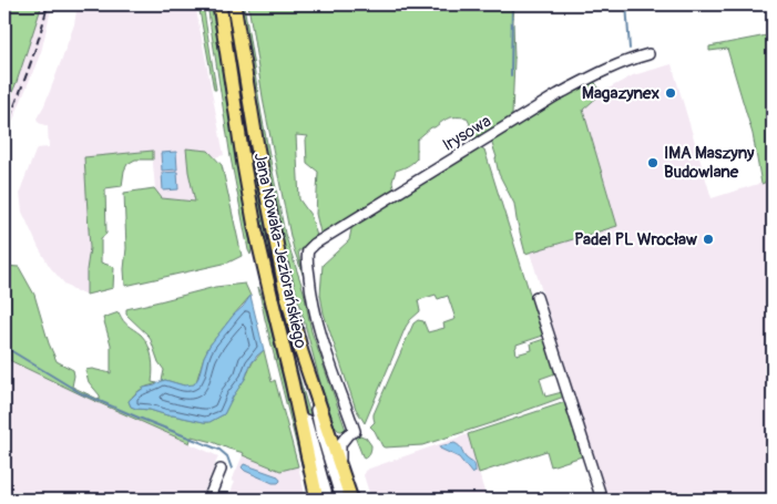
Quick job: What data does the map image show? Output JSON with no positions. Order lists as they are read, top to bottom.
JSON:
{
  "streets": {
    "main road": ["Jana Nowaka-Jeziorańskiego"],
    "street": ["Irysowa"]
  },
  "places": ["Magazynex", "IMA Maszyny Budowlane", "Padel PL Wrocław"]
}
